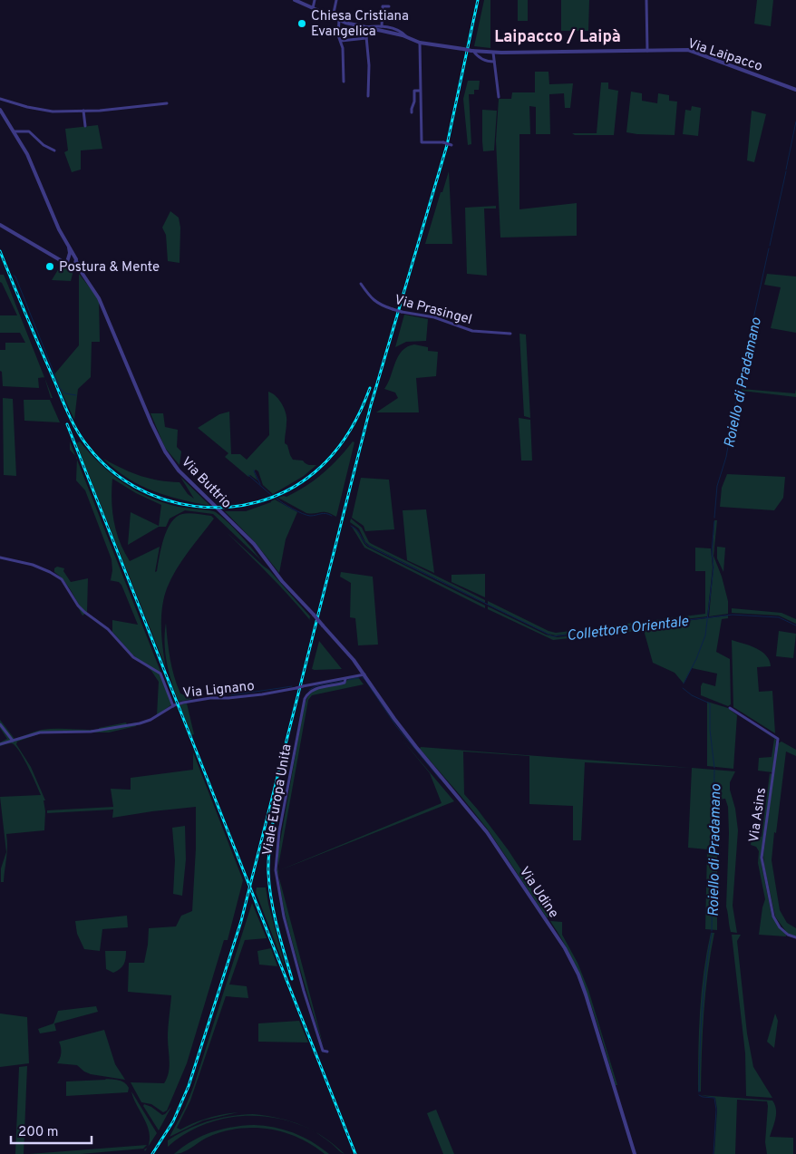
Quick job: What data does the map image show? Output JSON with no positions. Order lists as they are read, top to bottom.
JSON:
{
  "streets": {
    "street": [
      "Via Laipacco",
      "Via Prasingel",
      "Via Buttrio",
      "Via Lignano",
      "Viale Europa Unita",
      "Via Asins",
      "Via Udine"
    ]
  },
  "crossings": [
    ["Via Buttrio", "Via Lignano"],
    ["Via Buttrio", "Via Udine"],
    ["Via Lignano", "Viale Europa Unita"],
    ["Via Lignano", "Via Udine"]
  ],
  "districts": ["Laipacco / Laipà"],
  "water": ["Roiello di Pradamano", "Collettore Orientale"],
  "places": ["Chiesa Cristiana Evangelica", "Postura & Mente"],
  "scale_bar": "200 m"
}
